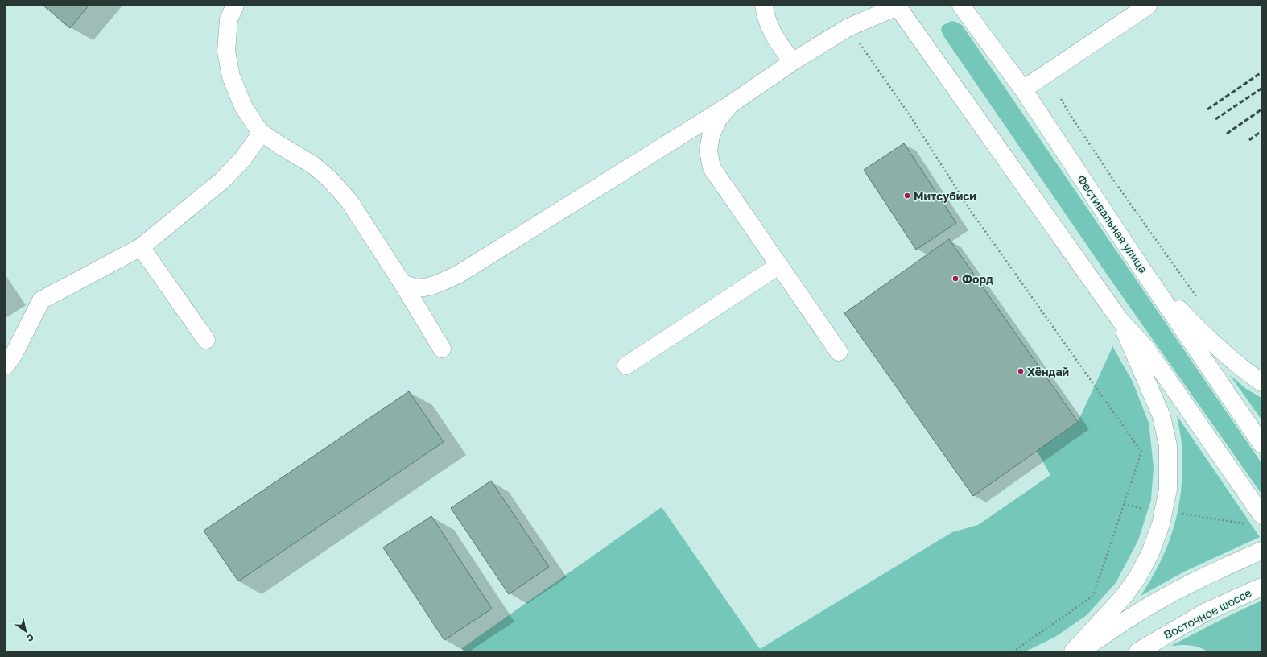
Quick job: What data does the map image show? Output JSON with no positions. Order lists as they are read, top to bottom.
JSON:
{
  "streets": {
    "main road": ["Фестивальная улица", "Восточное шоссе"]
  },
  "places": ["Митсубиси", "Форд", "Хёндай"],
  "north": "bottom right"
}
